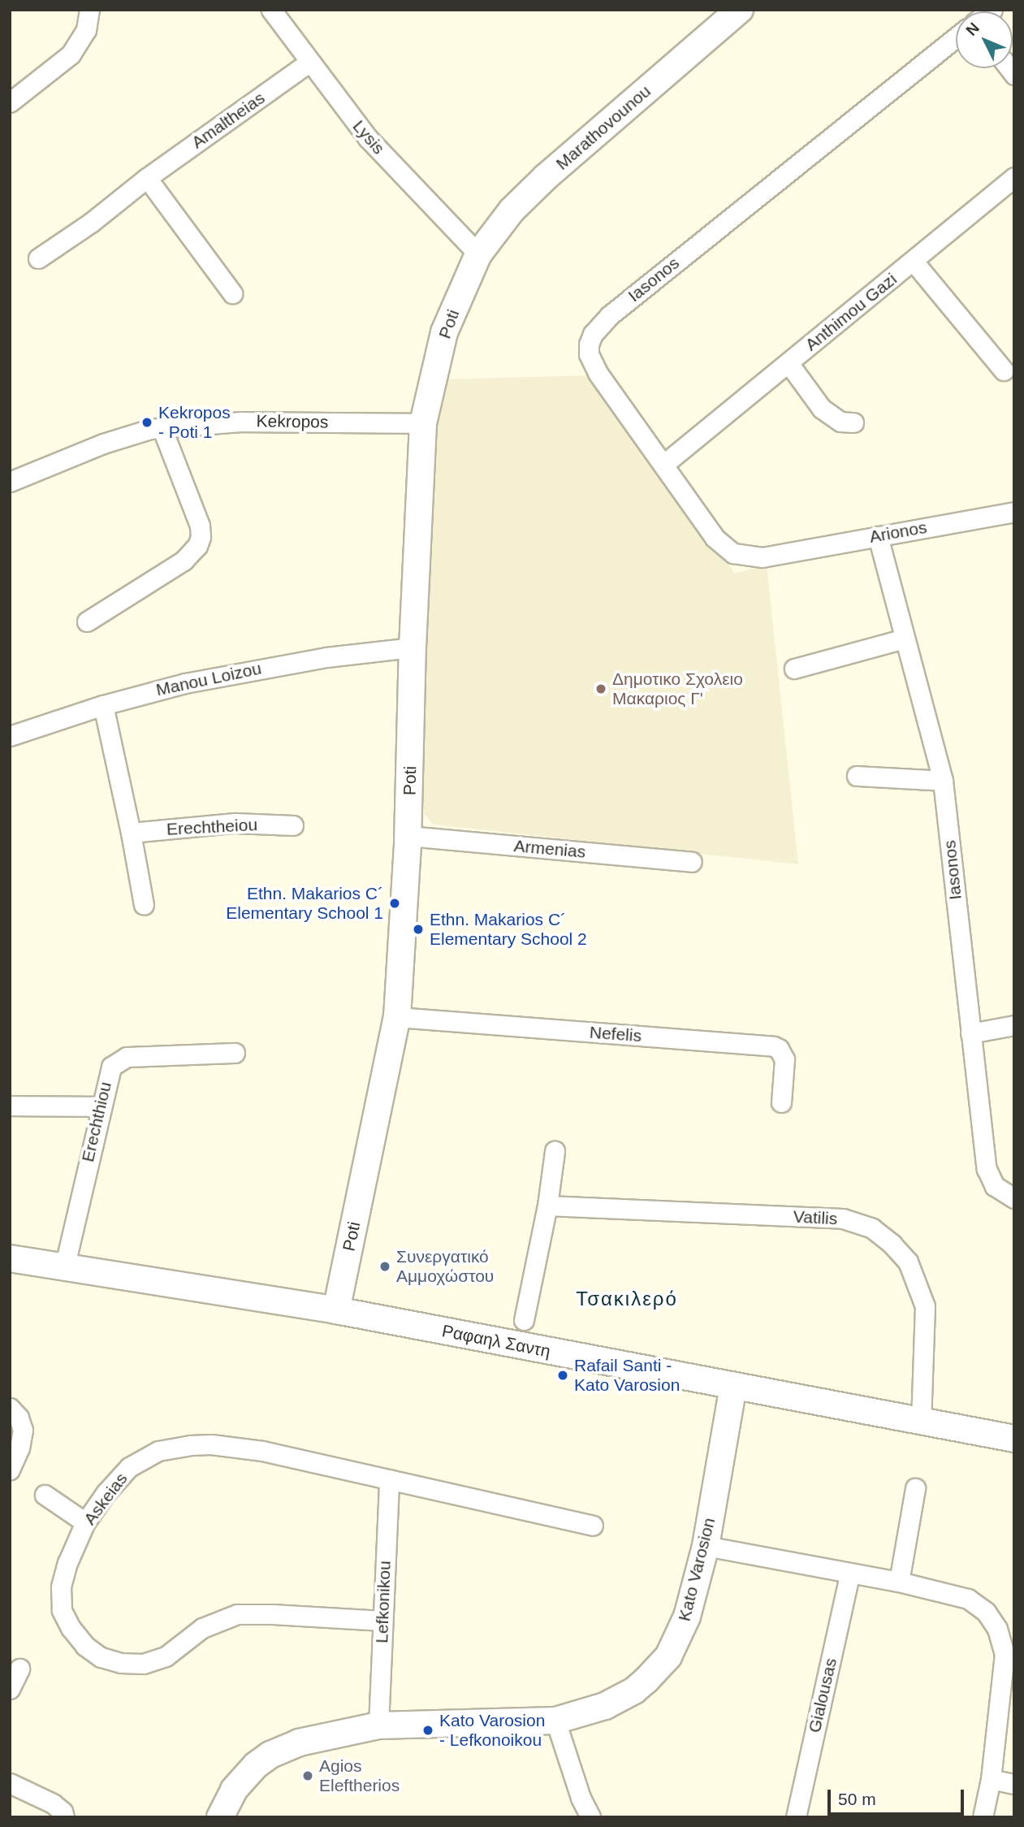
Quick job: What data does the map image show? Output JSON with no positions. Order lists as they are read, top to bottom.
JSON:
{
  "streets": {
    "street": [
      "Amaltheias",
      "Marathovounou",
      "Lysis",
      "Iasonos",
      "Anthimou Gazi",
      "Poti",
      "Kekropos",
      "Arionos",
      "Manou Loizou",
      "Erechtheiou",
      "Armenias",
      "Nefelis",
      "Erechthiou",
      "Vatilis",
      "Ραφαηλ Σαντη",
      "Askeias",
      "Kato Varosion",
      "Lefkonikou",
      "Gialousas"
    ]
  },
  "crossings": [
    ["Amaltheias", "Lysis"],
    ["Marathovounou", "Lysis"],
    ["Marathovounou", "Poti"],
    ["Lysis", "Poti"],
    ["Iasonos", "Anthimou Gazi"],
    ["Iasonos", "Arionos"],
    ["Poti", "Kekropos"],
    ["Poti", "Manou Loizou"],
    ["Poti", "Armenias"],
    ["Poti", "Nefelis"],
    ["Poti", "Ραφαηλ Σαντη"],
    ["Erechthiou", "Ραφαηλ Σαντη"],
    ["Vatilis", "Ραφαηλ Σαντη"],
    ["Ραφαηλ Σαντη", "Kato Varosion"],
    ["Askeias", "Lefkonikou"],
    ["Kato Varosion", "Lefkonikou"]
  ],
  "districts": ["Τσακιλερό"],
  "places": [
    "Kekropos - Poti 1",
    "Δημοτικο Σχολειο Μακαριος Γ'",
    "Ethn. Makarios C´ Elementary School 1",
    "Ethn. Makarios C´ Elementary School 2",
    "Συνεργατικό Αμμοχώστου",
    "Rafail Santi - Kato Varosion",
    "Kato Varosion - Lefkonoikou",
    "Agios Eleftherios"
  ],
  "scale_bar": "50 m",
  "north": "top left"
}
